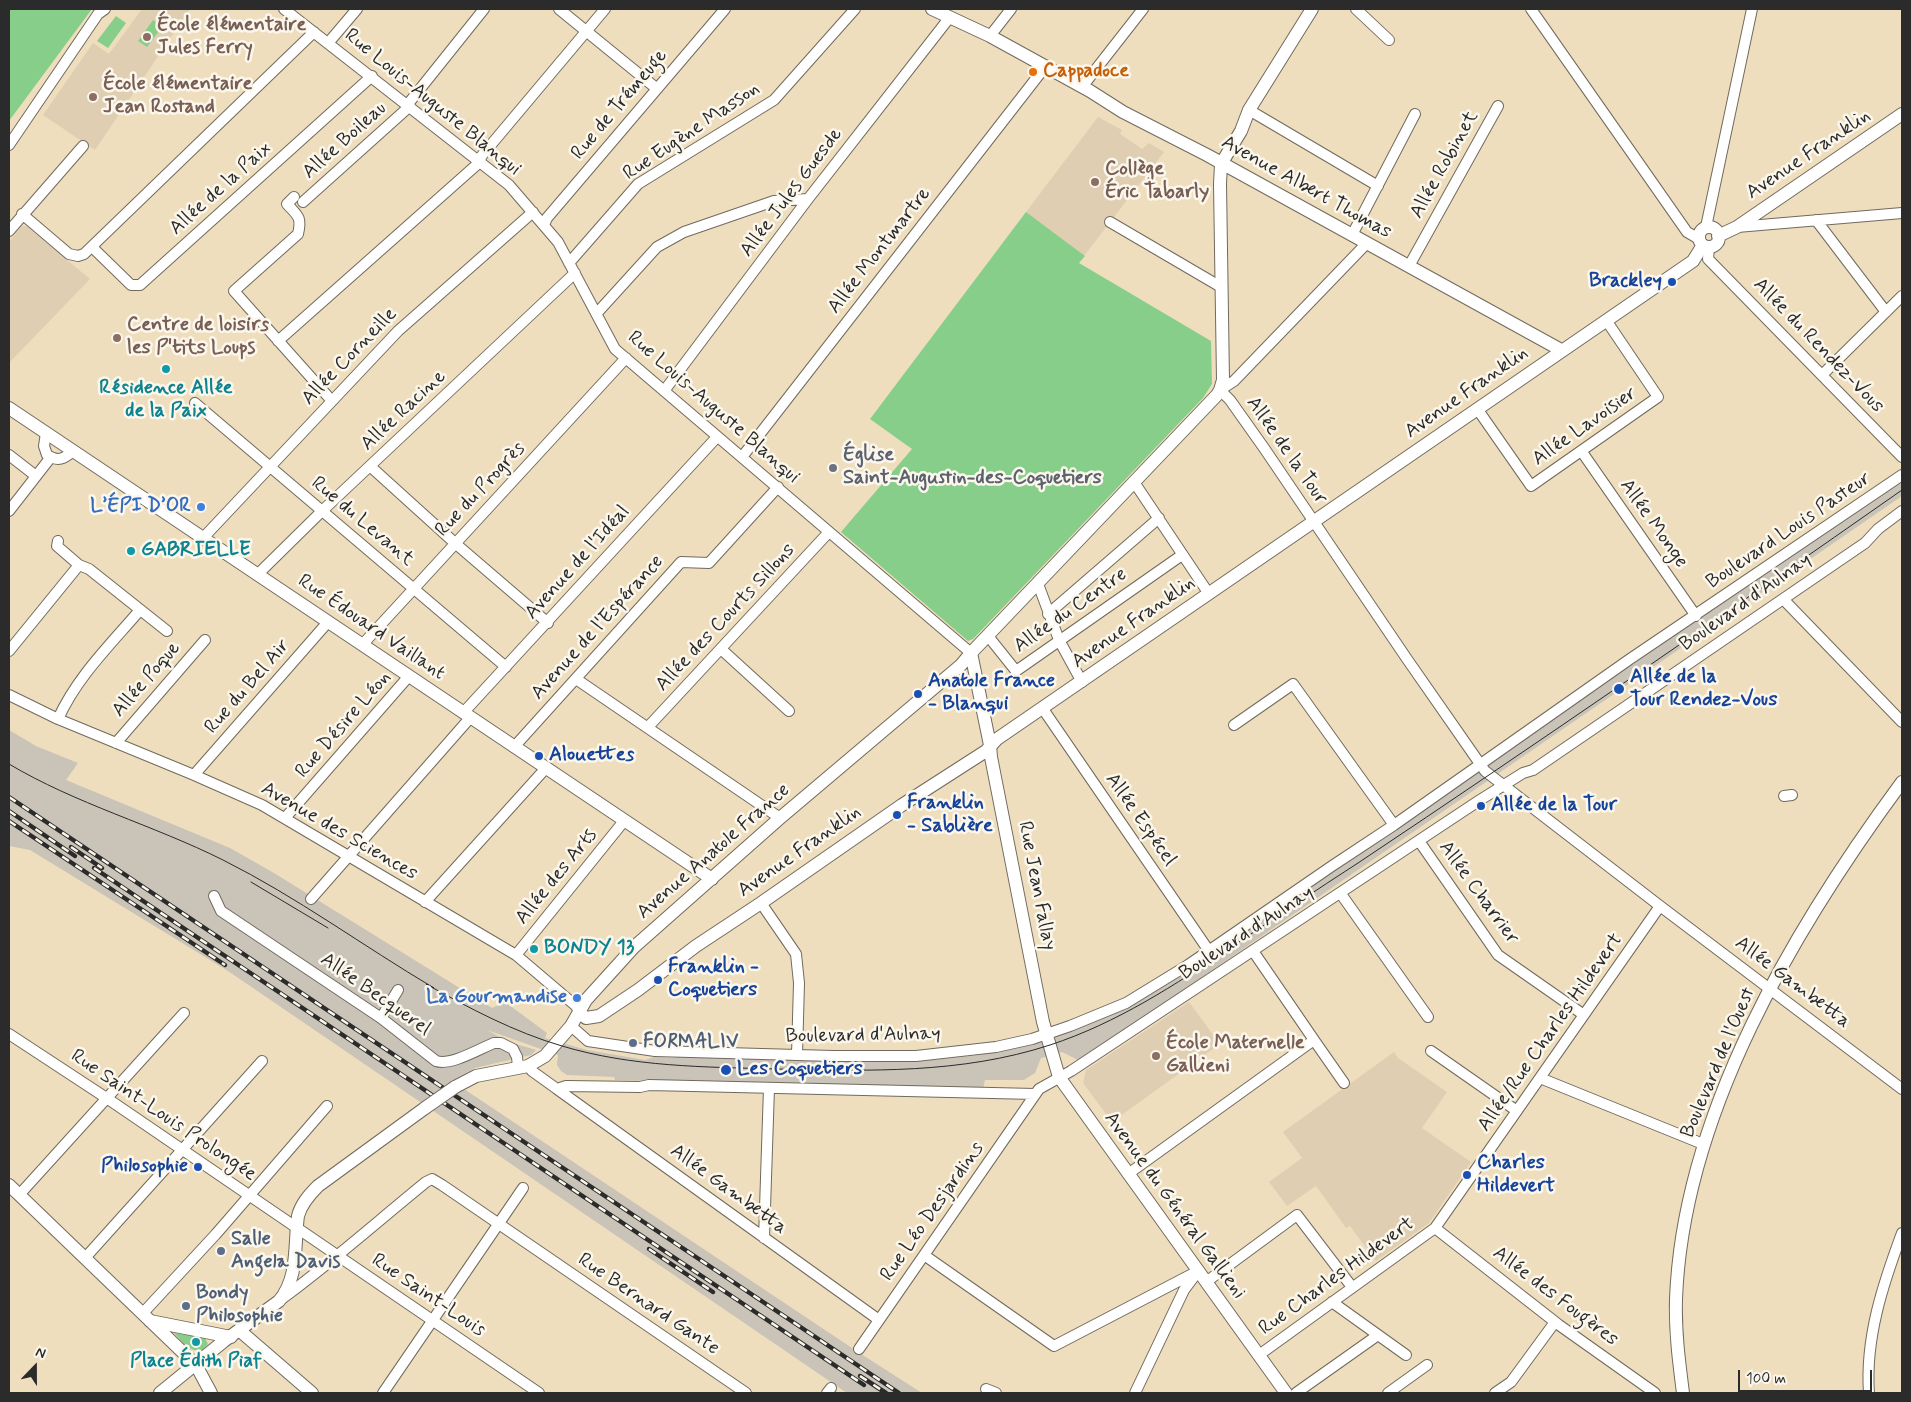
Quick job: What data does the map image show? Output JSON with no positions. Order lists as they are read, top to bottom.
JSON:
{
  "streets": {
    "street": [
      "Rue Louis-Auguste Blanqui",
      "Rue de Trémeuge",
      "Rue Eugène Masson",
      "Allée Boileau",
      "Avenue Franklin",
      "Allée Robinet",
      "Avenue Albert Thomas",
      "Allée de la Paix",
      "Allée Jules Guesde",
      "Allée Montmartre",
      "Allée du Rendez-Vous",
      "Allée Corneille",
      "Allée Racine",
      "Allée Lavoisier",
      "Allée de la Tour",
      "Rue du Progrès",
      "Rue du Levant",
      "Allée Monge",
      "Boulevard Louis Pasteur",
      "Avenue de l'Idéal",
      "Boulevard d'Aulnay",
      "Allée du Centre",
      "Allée des Courts Sillons",
      "Rue Édouard Vaillant",
      "Avenue de l'Espérance",
      "Allée Poque",
      "Rue du Bel Air",
      "Rue Désire Léon",
      "Allée Espécel",
      "Avenue des Sciences",
      "Avenue Anatole France",
      "Allée des Arts",
      "Rue Jean Fallay",
      "Allée Charrier",
      "Allée Gambetta",
      "Allée Becquerel",
      "Allée/Rue Charles Hildevert",
      "Boulevard de l'Ouest",
      "Rue Saint-Louis Prolongée",
      "Avenue du Général Gallieni",
      "Rue Léo Desjardins",
      "Rue Charles Hildevert",
      "Rue Saint-Louis",
      "Allée des Fougères",
      "Rue Bernard Gante"
    ]
  },
  "crossings": [
    ["Rue Louis-Auguste Blanqui", "Rue de Trémeuge"],
    ["Rue Louis-Auguste Blanqui", "Rue Eugène Masson"],
    ["Rue Louis-Auguste Blanqui", "Allée Boileau"],
    ["Rue Louis-Auguste Blanqui", "Allée de la Paix"],
    ["Rue Louis-Auguste Blanqui", "Allée Jules Guesde"],
    ["Rue Louis-Auguste Blanqui", "Allée Montmartre"],
    ["Rue Louis-Auguste Blanqui", "Allée Corneille"],
    ["Rue Louis-Auguste Blanqui", "Allée Racine"],
    ["Rue Louis-Auguste Blanqui", "Rue du Progrès"],
    ["Rue Louis-Auguste Blanqui", "Avenue de l'Idéal"],
    ["Rue Louis-Auguste Blanqui", "Allée des Courts Sillons"],
    ["Rue Louis-Auguste Blanqui", "Avenue de l'Espérance"],
    ["Rue Louis-Auguste Blanqui", "Avenue Anatole France"],
    ["Rue Louis-Auguste Blanqui", "Rue Jean Fallay"],
    ["Avenue Franklin", "Avenue Albert Thomas"],
    ["Avenue Franklin", "Allée du Rendez-Vous"],
    ["Avenue Franklin", "Allée Lavoisier"],
    ["Avenue Franklin", "Allée de la Tour"],
    ["Avenue Franklin", "Allée Espécel"],
    ["Avenue Franklin", "Avenue des Sciences"],
    ["Avenue Franklin", "Avenue Anatole France"],
    ["Avenue Franklin", "Rue Jean Fallay"],
    ["Allée Robinet", "Avenue Albert Thomas"],
    ["Avenue Albert Thomas", "Allée Jules Guesde"],
    ["Avenue Albert Thomas", "Allée Montmartre"],
    ["Allée Corneille", "Rue du Levant"],
    ["Allée Corneille", "Rue Édouard Vaillant"],
    ["Allée Racine", "Rue du Levant"],
    ["Allée Racine", "Rue Édouard Vaillant"],
    ["Allée Lavoisier", "Allée Monge"],
    ["Allée de la Tour", "Boulevard d'Aulnay"],
    ["Allée de la Tour", "Avenue Anatole France"],
    ["Allée de la Tour", "Allée Gambetta"],
    ["Allée de la Tour", "Allée/Rue Charles Hildevert"],
    ["Rue du Progrès", "Rue du Levant"],
    ["Rue du Progrès", "Rue Édouard Vaillant"],
    ["Rue du Levant", "Avenue de l'Idéal"],
    ["Allée Monge", "Boulevard Louis Pasteur"],
    ["Allée Monge", "Boulevard d'Aulnay"],
    ["Boulevard Louis Pasteur", "Boulevard d'Aulnay"],
    ["Avenue de l'Idéal", "Rue Édouard Vaillant"],
    ["Avenue de l'Idéal", "Avenue des Sciences"],
    ["Boulevard d'Aulnay", "Allée Espécel"],
    ["Boulevard d'Aulnay", "Avenue Anatole France"],
    ["Boulevard d'Aulnay", "Rue Jean Fallay"],
    ["Boulevard d'Aulnay", "Allée Charrier"],
    ["Boulevard d'Aulnay", "Avenue du Général Gallieni"],
    ["Boulevard d'Aulnay", "Rue Léo Desjardins"],
    ["Allée du Centre", "Avenue Anatole France"],
    ["Rue Édouard Vaillant", "Avenue de l'Espérance"],
    ["Rue Édouard Vaillant", "Rue du Bel Air"],
    ["Rue Édouard Vaillant", "Rue Désire Léon"],
    ["Rue Édouard Vaillant", "Avenue Anatole France"],
    ["Rue Édouard Vaillant", "Allée des Arts"],
    ["Allée Poque", "Avenue des Sciences"],
    ["Rue du Bel Air", "Avenue des Sciences"],
    ["Rue Désire Léon", "Avenue des Sciences"],
    ["Avenue des Sciences", "Avenue Anatole France"],
    ["Avenue des Sciences", "Allée des Arts"],
    ["Avenue Anatole France", "Rue Jean Fallay"],
    ["Avenue Anatole France", "Allée Becquerel"],
    ["Avenue Anatole France", "Rue Saint-Louis Prolongée"],
    ["Avenue Anatole France", "Rue Saint-Louis"],
    ["Avenue Anatole France", "Rue Bernard Gante"],
    ["Rue Jean Fallay", "Avenue du Général Gallieni"],
    ["Allée Charrier", "Allée/Rue Charles Hildevert"],
    ["Allée Gambetta", "Allée/Rue Charles Hildevert"],
    ["Allée Gambetta", "Boulevard de l'Ouest"],
    ["Allée Gambetta", "Rue Léo Desjardins"],
    ["Allée/Rue Charles Hildevert", "Rue Charles Hildevert"],
    ["Allée/Rue Charles Hildevert", "Allée des Fougères"],
    ["Rue Saint-Louis Prolongée", "Rue Saint-Louis"],
    ["Avenue du Général Gallieni", "Rue Charles Hildevert"],
    ["Rue Charles Hildevert", "Allée des Fougères"]
  ],
  "places": [
    "École élémentaire Jules Ferry",
    "Cappadoce",
    "École élémentaire Jean Rostand",
    "Collège Éric Tabarly",
    "Brackley",
    "Centre de loisirs les P'tits Loups",
    "Résidence Allée de la Paix",
    "Église Saint-Augustin-des-Coquetiers",
    "L’ÉPI D’OR",
    "GABRIELLE",
    "Allée de la Tour Rendez-Vous",
    "Anatole France - Blanqui",
    "Alouettes",
    "Allée de la Tour",
    "Franklin - Sablière",
    "BONDY 13",
    "Franklin - Coquetiers",
    "La Gourmandise",
    "FORMALIV",
    "École Maternelle Gallieni",
    "Les Coquetiers",
    "Philosophie",
    "Charles Hildevert",
    "Salle Angela Davis",
    "Bondy Philosophie",
    "Place Édith Piaf"
  ],
  "scale_bar": "100 m",
  "north": "top"
}
